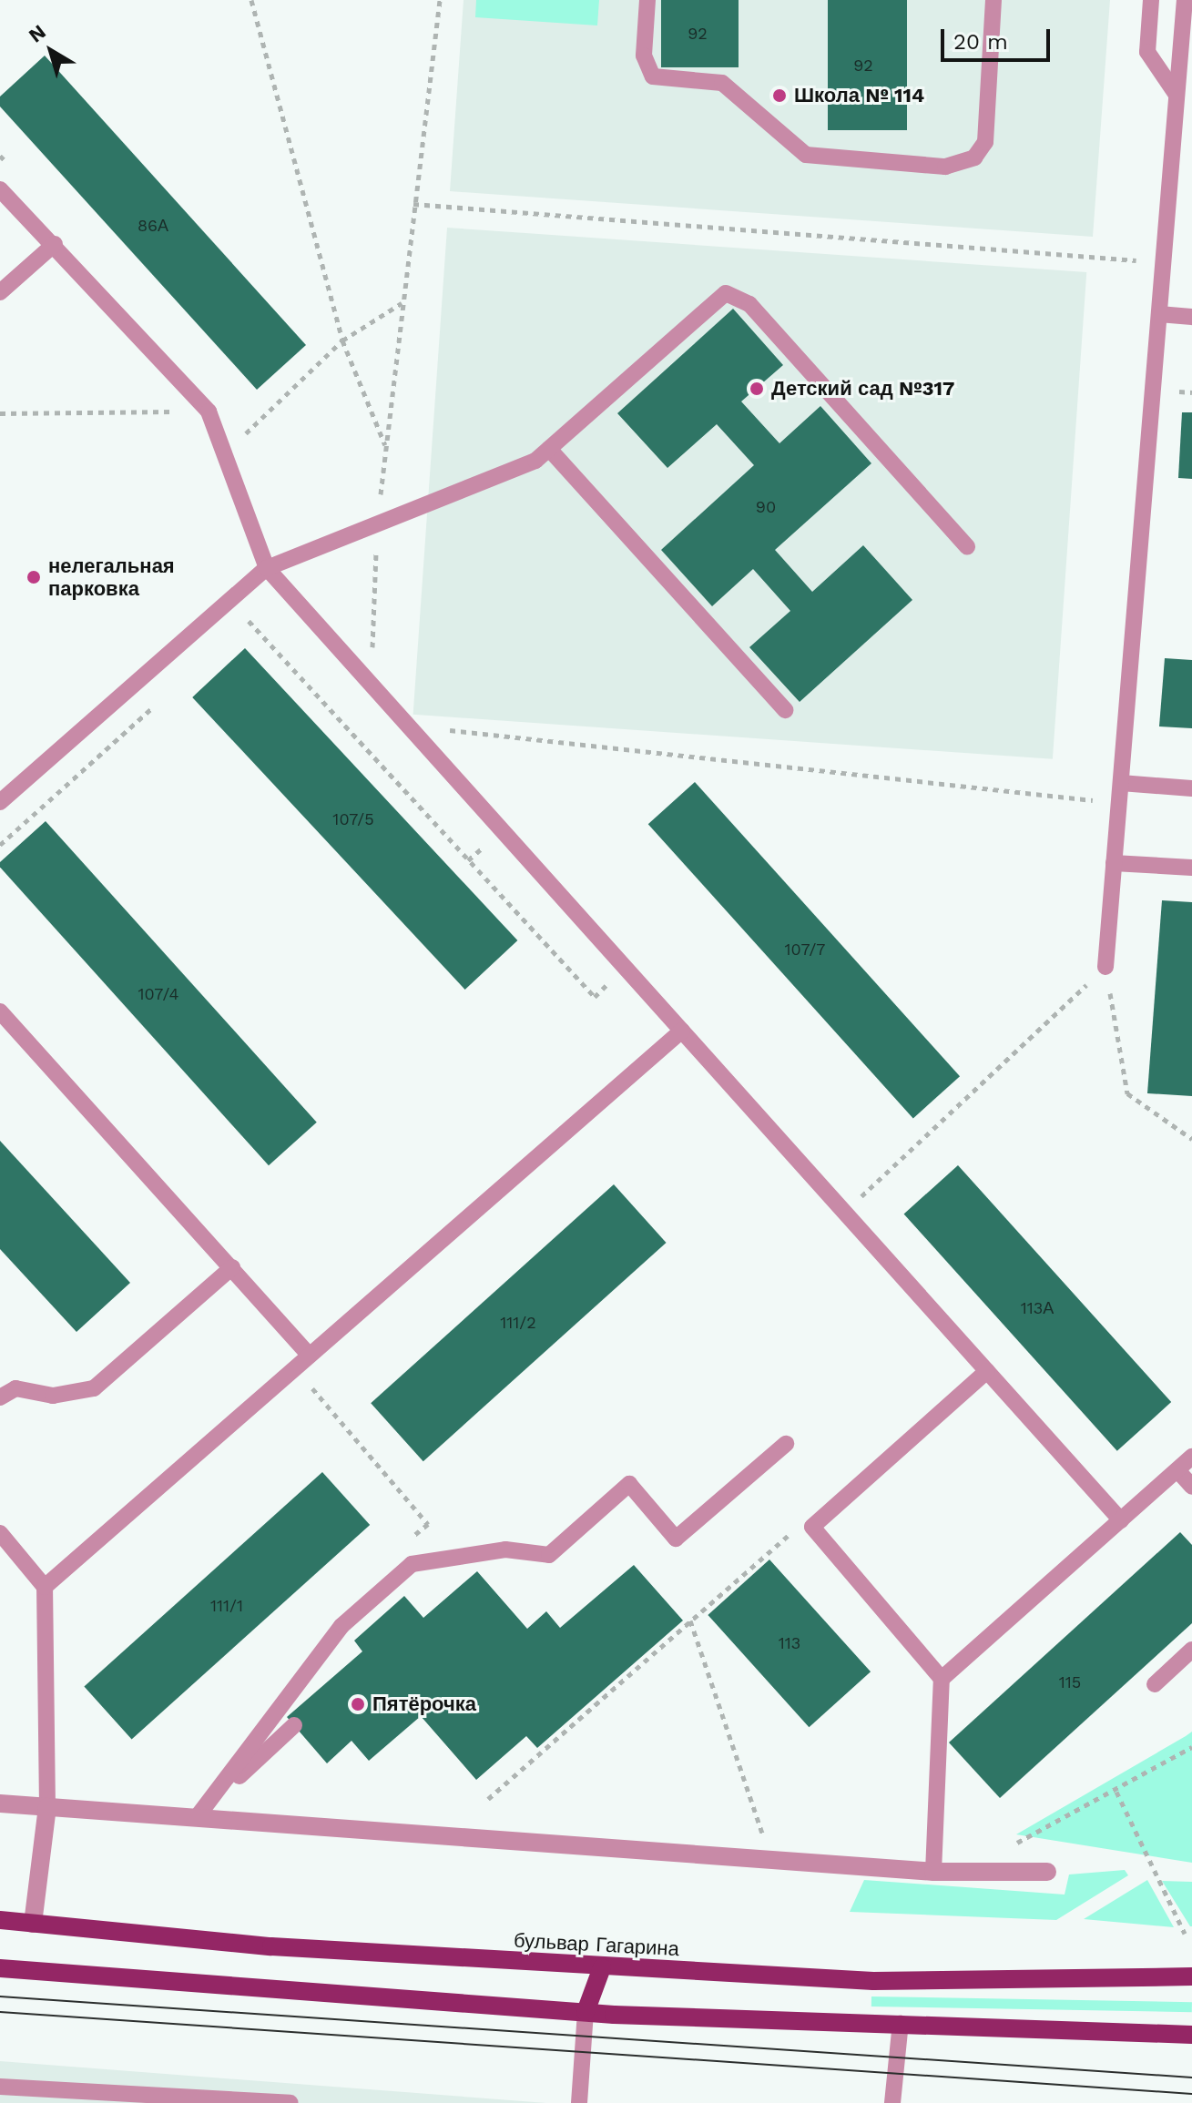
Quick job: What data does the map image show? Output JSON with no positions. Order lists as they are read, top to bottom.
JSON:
{
  "streets": {
    "main road": ["бульвар Гагарина"]
  },
  "places": [
    "Школа № 114",
    "Детский сад №317",
    "нелегальная парковка",
    "Пятёрочка"
  ],
  "house_numbers": [
    "92",
    "92",
    "86А",
    "90",
    "107/5",
    "107/7",
    "107/4",
    "113А",
    "111/2",
    "111/1",
    "113",
    "115"
  ],
  "scale_bar": "20 m",
  "north": "top left"
}
